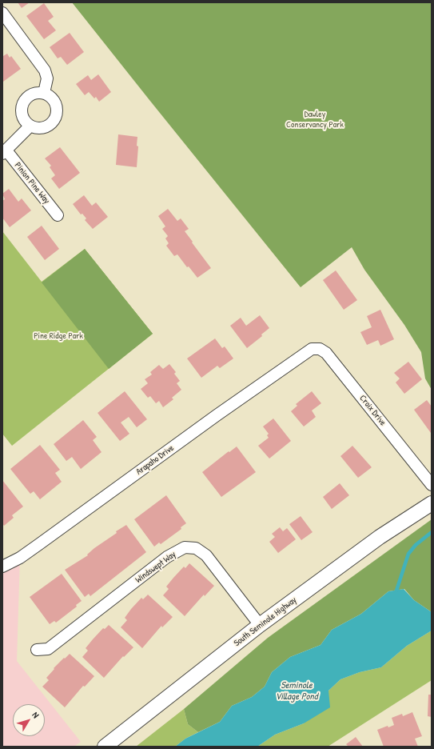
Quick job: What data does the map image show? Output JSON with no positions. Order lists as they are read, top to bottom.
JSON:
{
  "streets": {
    "street": [
      "Pinion Pine Way",
      "Croix Drive",
      "Arapaho Drive",
      "Windswept Way",
      "South Seminole Highway"
    ]
  },
  "crossings": [
    ["Croix Drive", "Arapaho Drive"],
    ["Windswept Way", "South Seminole Highway"]
  ],
  "water": ["Seminole Village Pond"],
  "parks": ["Dawley Conservancy Park", "Pine Ridge Park"],
  "north": "top right"
}
